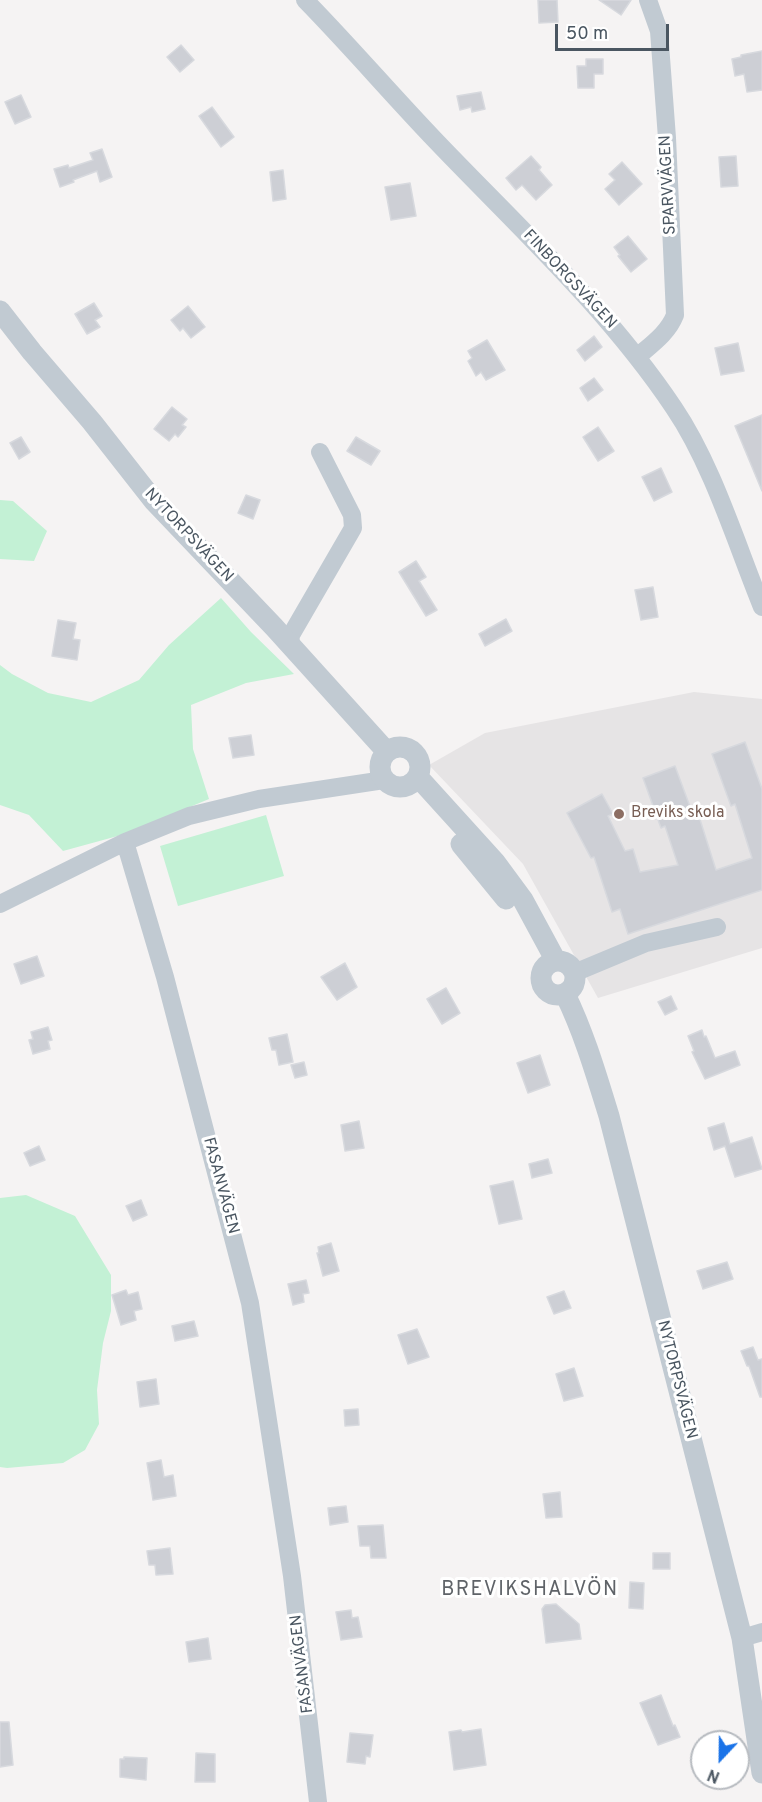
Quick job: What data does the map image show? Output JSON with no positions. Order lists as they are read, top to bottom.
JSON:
{
  "streets": {
    "street": [
      "SPARVVÄGEN",
      "FINBORGSVÄGEN",
      "NYTORPSVÄGEN",
      "FASANVÄGEN"
    ]
  },
  "crossings": [
    ["SPARVVÄGEN", "FINBORGSVÄGEN"]
  ],
  "districts": ["BREVIKSHALVÖN"],
  "places": ["Breviks skola"],
  "scale_bar": "50 m",
  "north": "bottom"
}
